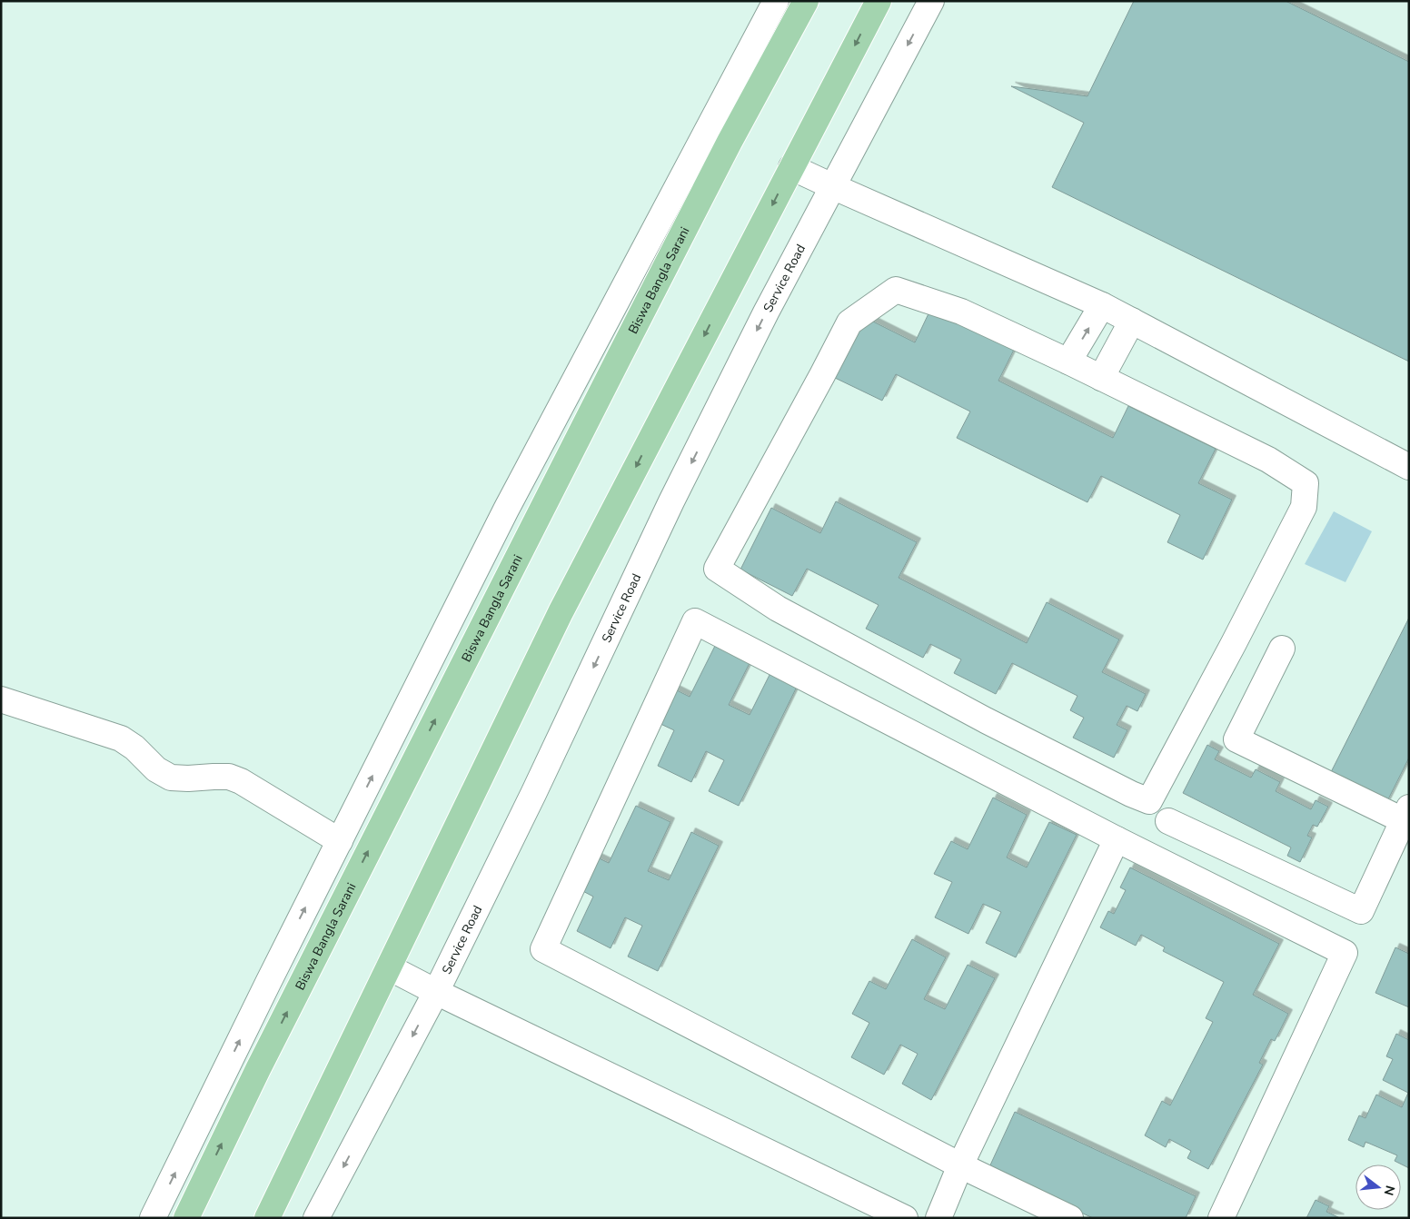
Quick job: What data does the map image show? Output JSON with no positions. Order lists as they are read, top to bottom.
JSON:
{
  "streets": {
    "main road": ["Biswa Bangla Sarani"],
    "street": ["Service Road"]
  },
  "north": "right"
}
